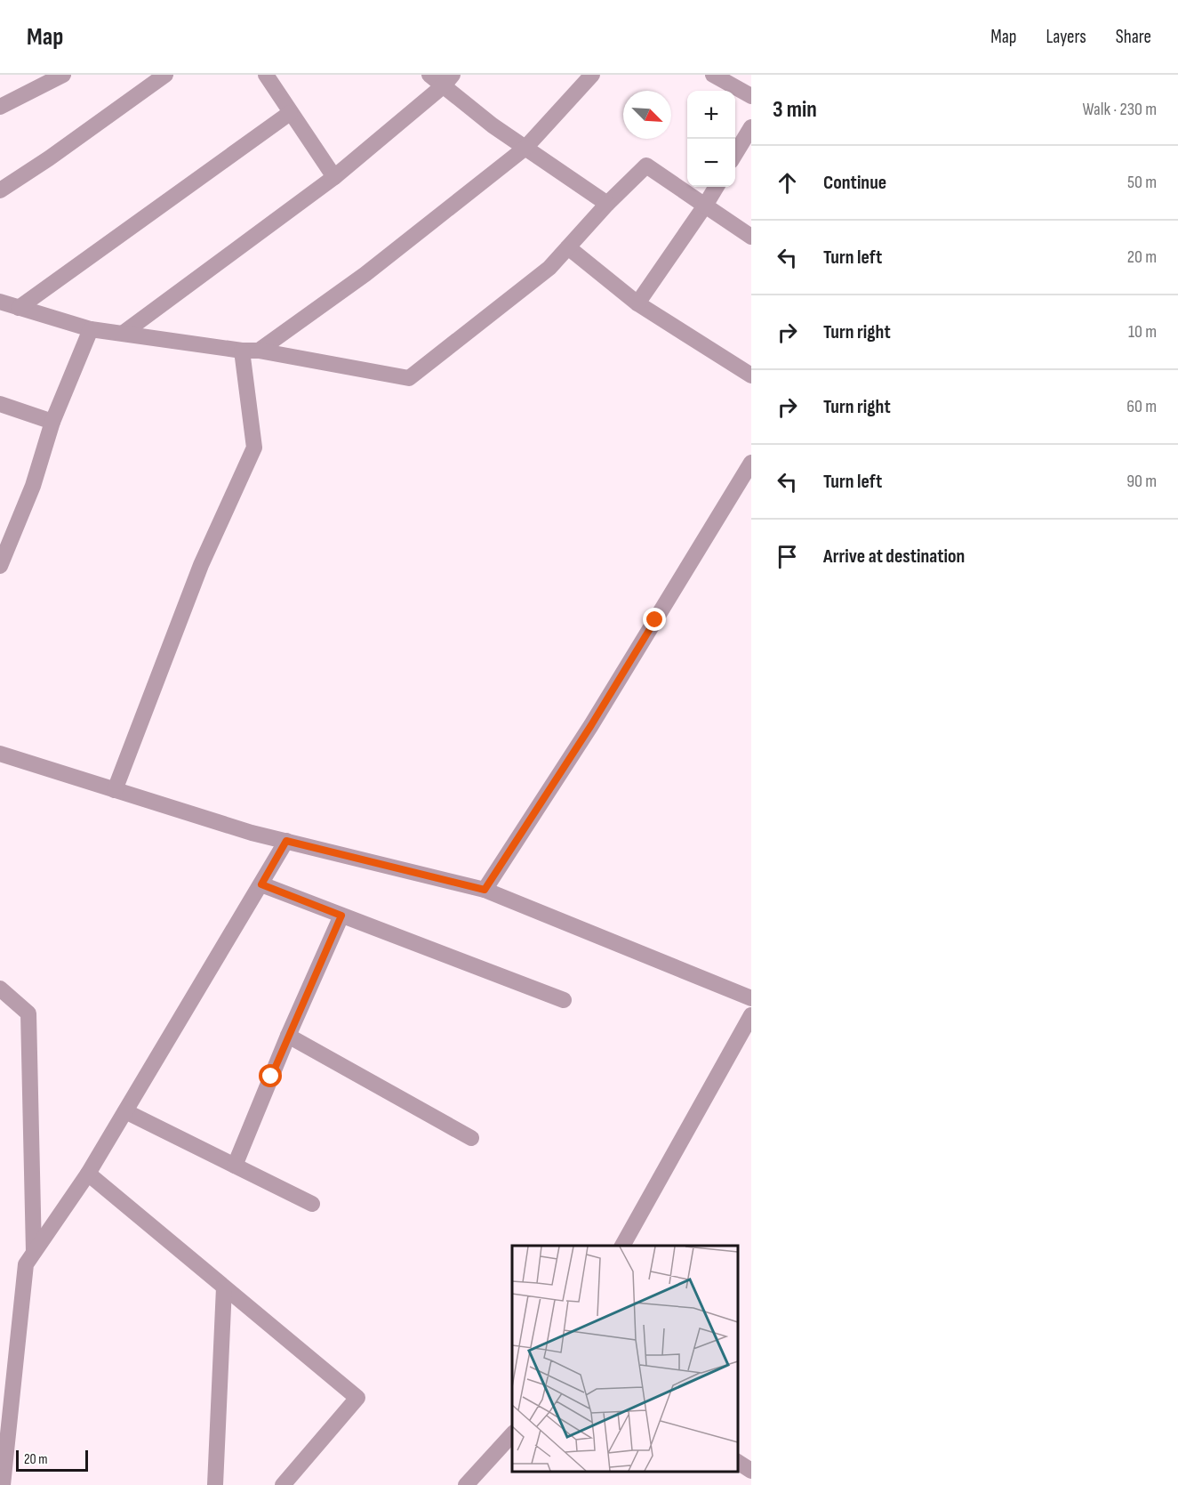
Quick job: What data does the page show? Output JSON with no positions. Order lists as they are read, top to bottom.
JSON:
{
  "scale_bar": "20 m",
  "north": "bottom right",
  "page": {
    "header": "Map",
    "nav": ["Map", "Layers", "Share"],
    "heading": ["3 min", "Walk · 230 m"],
    "map_buttons": ["+", "−"],
    "list": [
      ["Continue", "50 m"],
      ["Turn left", "20 m"],
      ["Turn right", "10 m"],
      ["Turn right", "60 m"],
      ["Turn left", "90 m"],
      "Arrive at destination"
    ],
    "scale": "20 m"
  }
}
